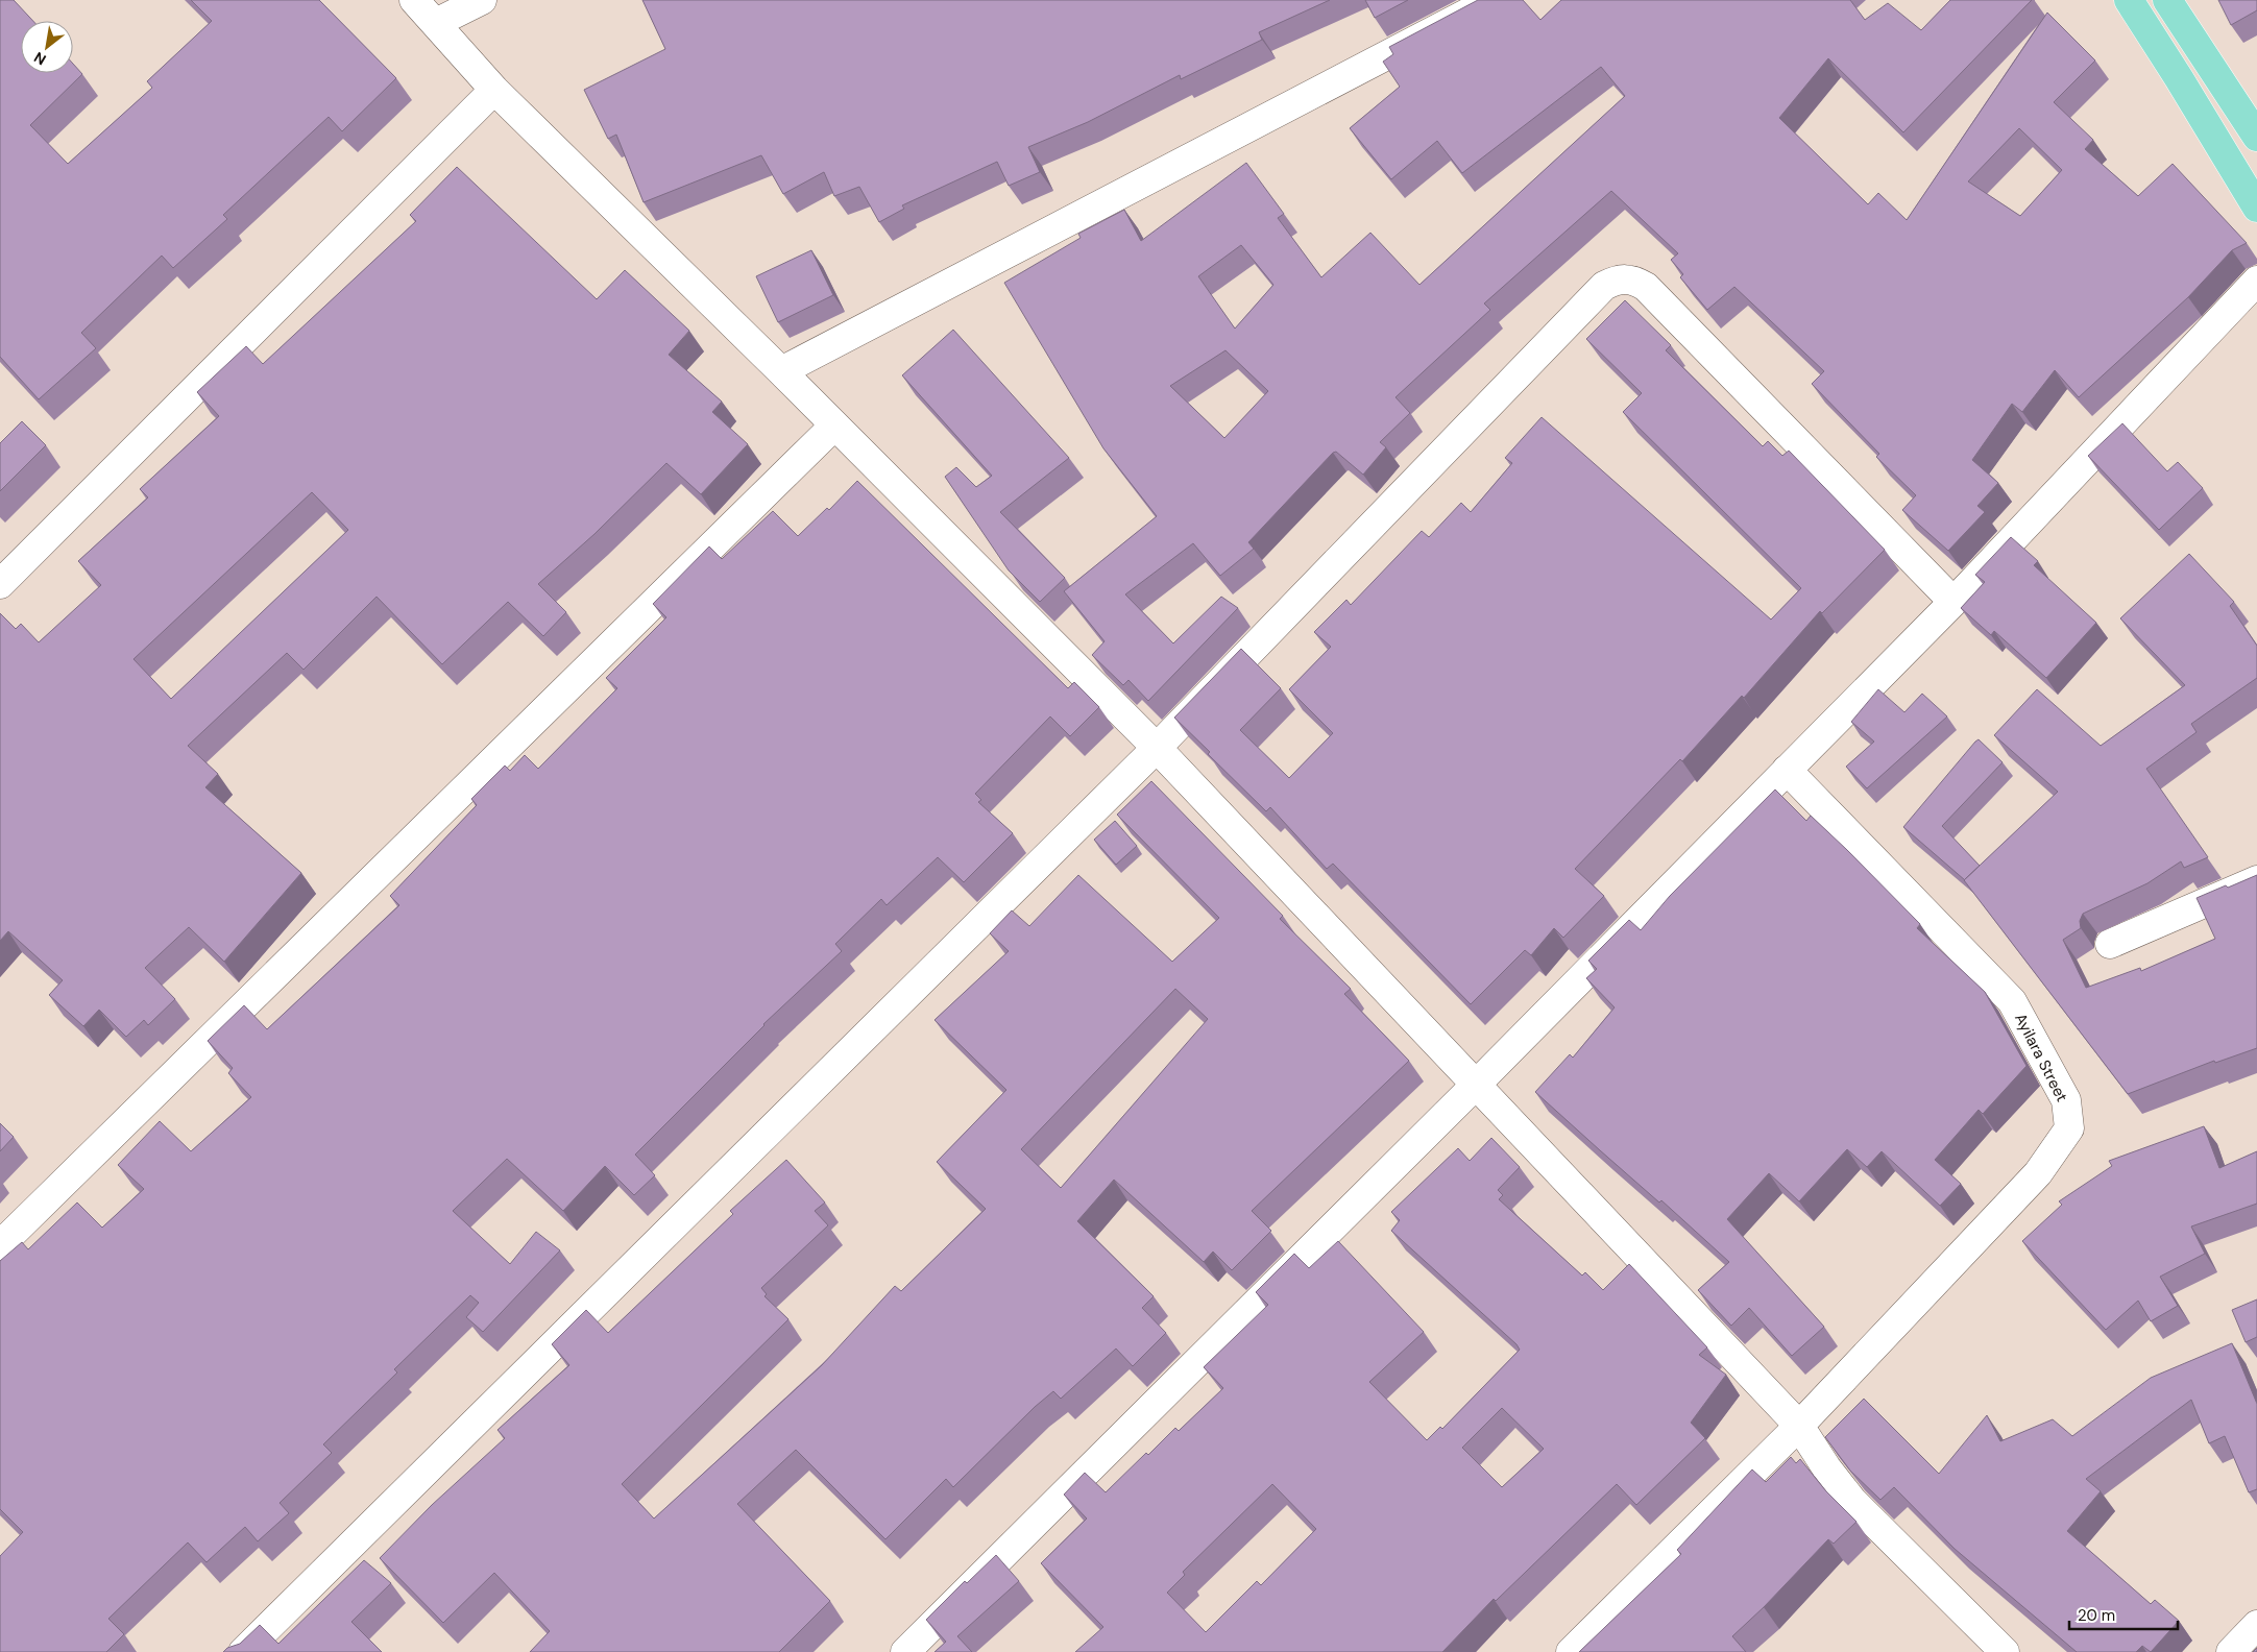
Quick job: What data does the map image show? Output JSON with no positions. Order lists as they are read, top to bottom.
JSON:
{
  "streets": {
    "street": ["Ayilara Street"]
  },
  "scale_bar": "20 m",
  "north": "bottom left"
}
